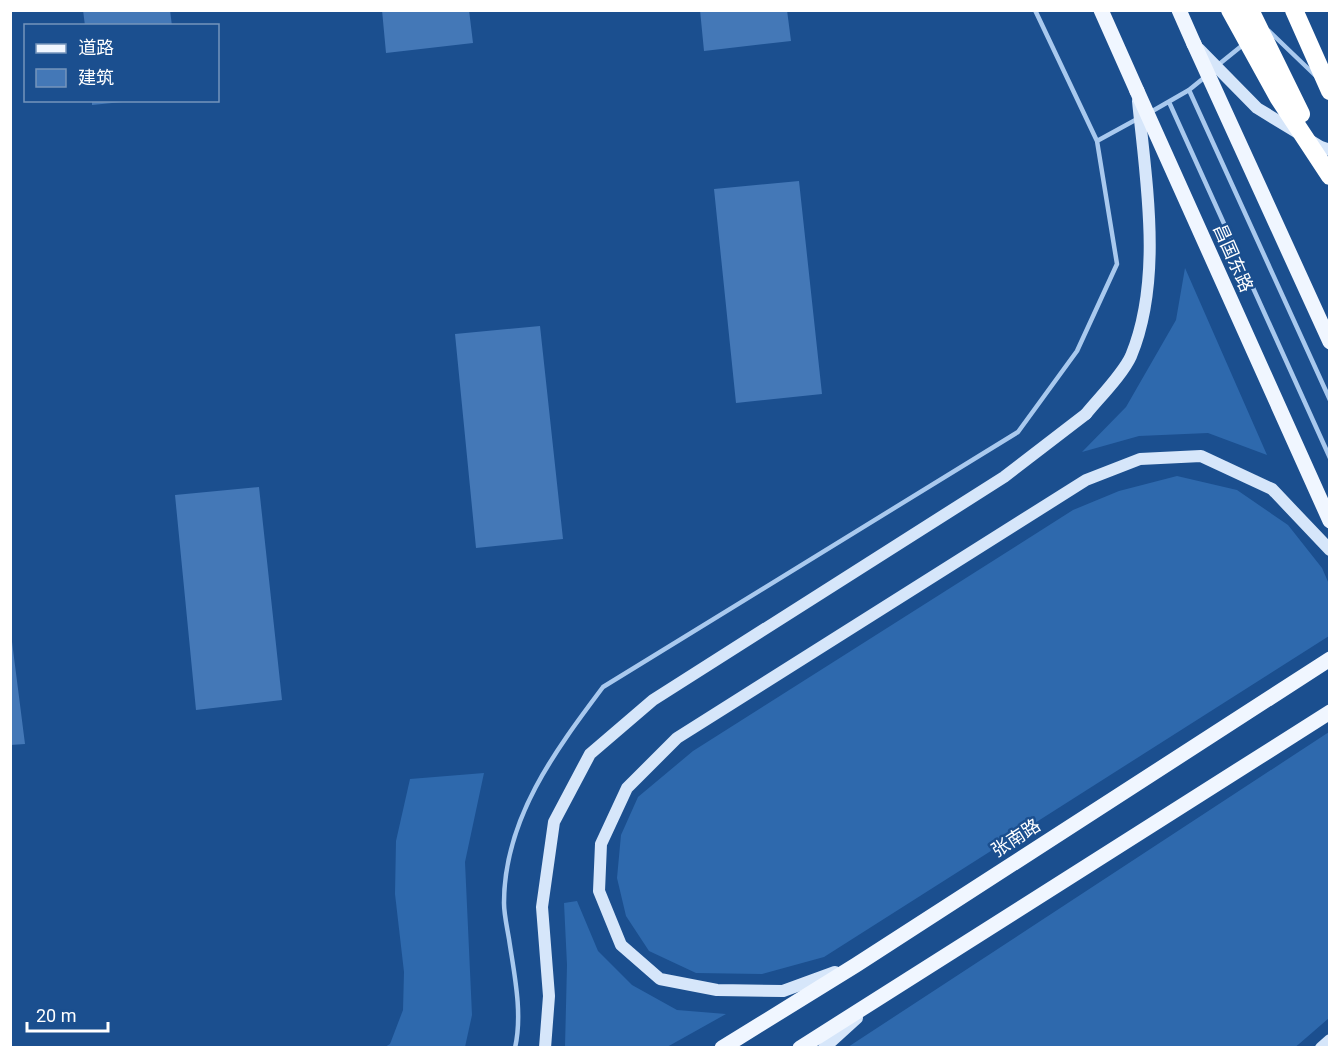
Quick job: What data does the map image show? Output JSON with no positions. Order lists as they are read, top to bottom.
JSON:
{
  "streets": {
    "main road": ["昌国东路", "张南路"]
  },
  "legend": ["道路", "建筑"],
  "scale_bar": "20 m"
}
